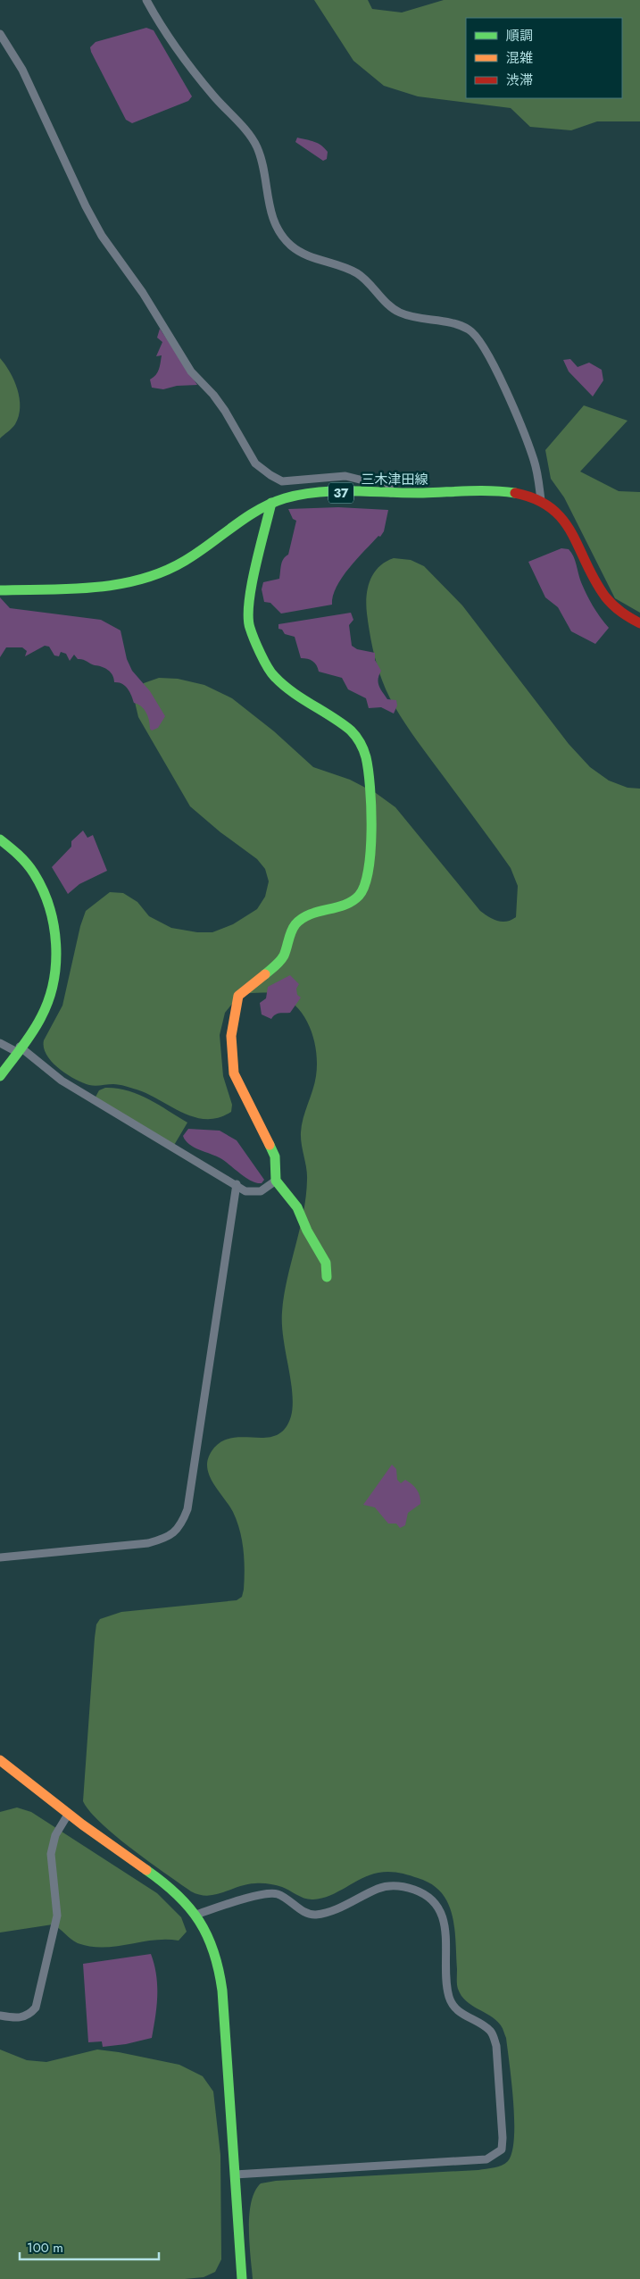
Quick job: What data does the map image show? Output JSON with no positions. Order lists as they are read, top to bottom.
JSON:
{
  "streets": {
    "street": ["三木津田線", "37"]
  },
  "legend": ["順調", "混雑", "渋滞"],
  "scale_bar": "100 m"
}
